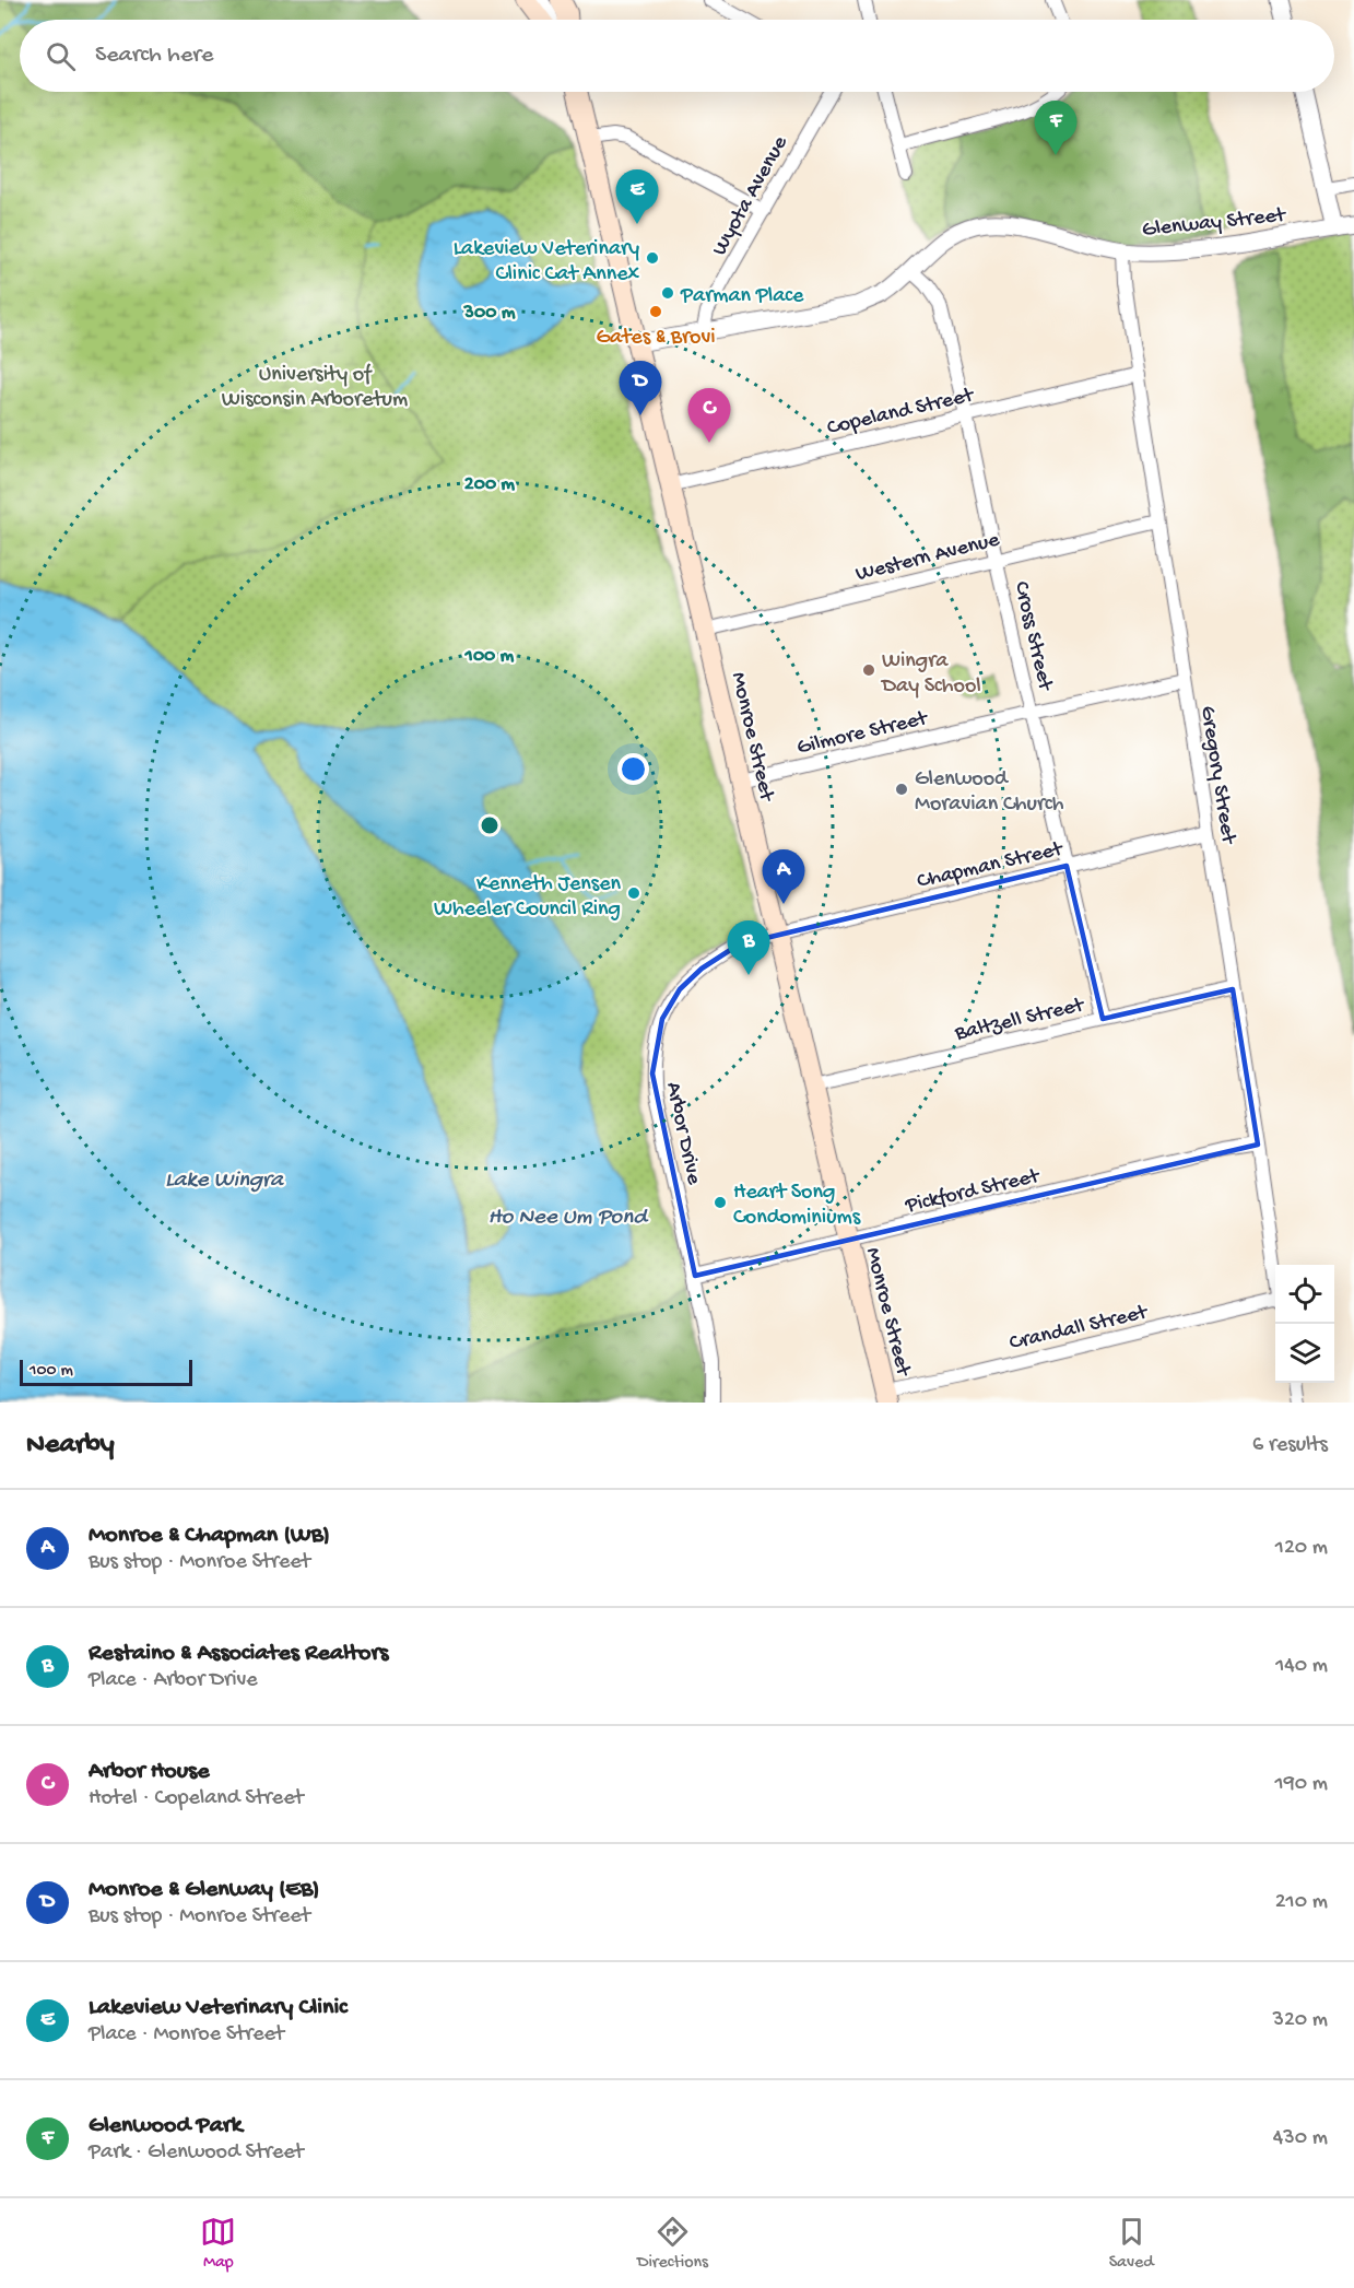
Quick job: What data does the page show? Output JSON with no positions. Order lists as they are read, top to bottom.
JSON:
{
  "streets": {
    "main road": ["Monroe Street"],
    "street": [
      "Wyota Avenue",
      "Glenway Street",
      "Copeland Street",
      "Western Avenue",
      "Cross Street",
      "Gilmore Street",
      "Gregory Street",
      "Chapman Street",
      "Baltzell Street",
      "Arbor Drive",
      "Pickford Street",
      "Crandall Street"
    ]
  },
  "crossings": [
    ["Wyota Avenue", "Glenway Street"],
    ["Glenway Street", "Cross Street"],
    ["Glenway Street", "Monroe Street"],
    ["Glenway Street", "Gregory Street"],
    ["Copeland Street", "Cross Street"],
    ["Copeland Street", "Monroe Street"],
    ["Copeland Street", "Gregory Street"],
    ["Western Avenue", "Cross Street"],
    ["Western Avenue", "Monroe Street"],
    ["Western Avenue", "Gregory Street"],
    ["Cross Street", "Gilmore Street"],
    ["Cross Street", "Chapman Street"],
    ["Cross Street", "Baltzell Street"],
    ["Gilmore Street", "Monroe Street"],
    ["Gilmore Street", "Gregory Street"],
    ["Monroe Street", "Chapman Street"],
    ["Monroe Street", "Baltzell Street"],
    ["Monroe Street", "Arbor Drive"],
    ["Monroe Street", "Pickford Street"],
    ["Monroe Street", "Crandall Street"],
    ["Gregory Street", "Chapman Street"],
    ["Gregory Street", "Baltzell Street"],
    ["Gregory Street", "Pickford Street"],
    ["Chapman Street", "Arbor Drive"],
    ["Arbor Drive", "Pickford Street"]
  ],
  "water": ["Lake Wingra", "Ho Nee Um Pond"],
  "parks": ["University of Wisconsin Arboretum"],
  "places": [
    "Lakeview Veterinary Clinic Cat Annex",
    "Parman Place",
    "Gates & Brovi",
    "Wingra Day School",
    "Glenwood Moravian Church",
    "Kenneth Jensen Wheeler Council Ring",
    "Heart Song Condominiums"
  ],
  "scale_bar": "100 m",
  "page": {
    "search": "Search here",
    "pins": [
      "F",
      "E",
      "D",
      "C",
      "A",
      "B"
    ],
    "scale": "100 m",
    "heading": ["Nearby", "6 results"],
    "list": [
      {
        "mark": "A",
        "name": "Monroe & Chapman (WB)",
        "note": "Bus stop · Monroe Street",
        "value": "120 m"
      },
      {
        "mark": "B",
        "name": "Restaino & Associates Realtors",
        "note": "Place · Arbor Drive",
        "value": "140 m"
      },
      {
        "mark": "C",
        "name": "Arbor House",
        "note": "Hotel · Copeland Street",
        "value": "190 m"
      },
      {
        "mark": "D",
        "name": "Monroe & Glenway (EB)",
        "note": "Bus stop · Monroe Street",
        "value": "210 m"
      },
      {
        "mark": "E",
        "name": "Lakeview Veterinary Clinic",
        "note": "Place · Monroe Street",
        "value": "320 m"
      },
      {
        "mark": "F",
        "name": "Glenwood Park",
        "note": "Park · Glenwood Street",
        "value": "430 m"
      }
    ],
    "nav": ["Map", "Directions", "Saved"]
  },
  "rings": ["300 m", "200 m", "100 m"]
}
